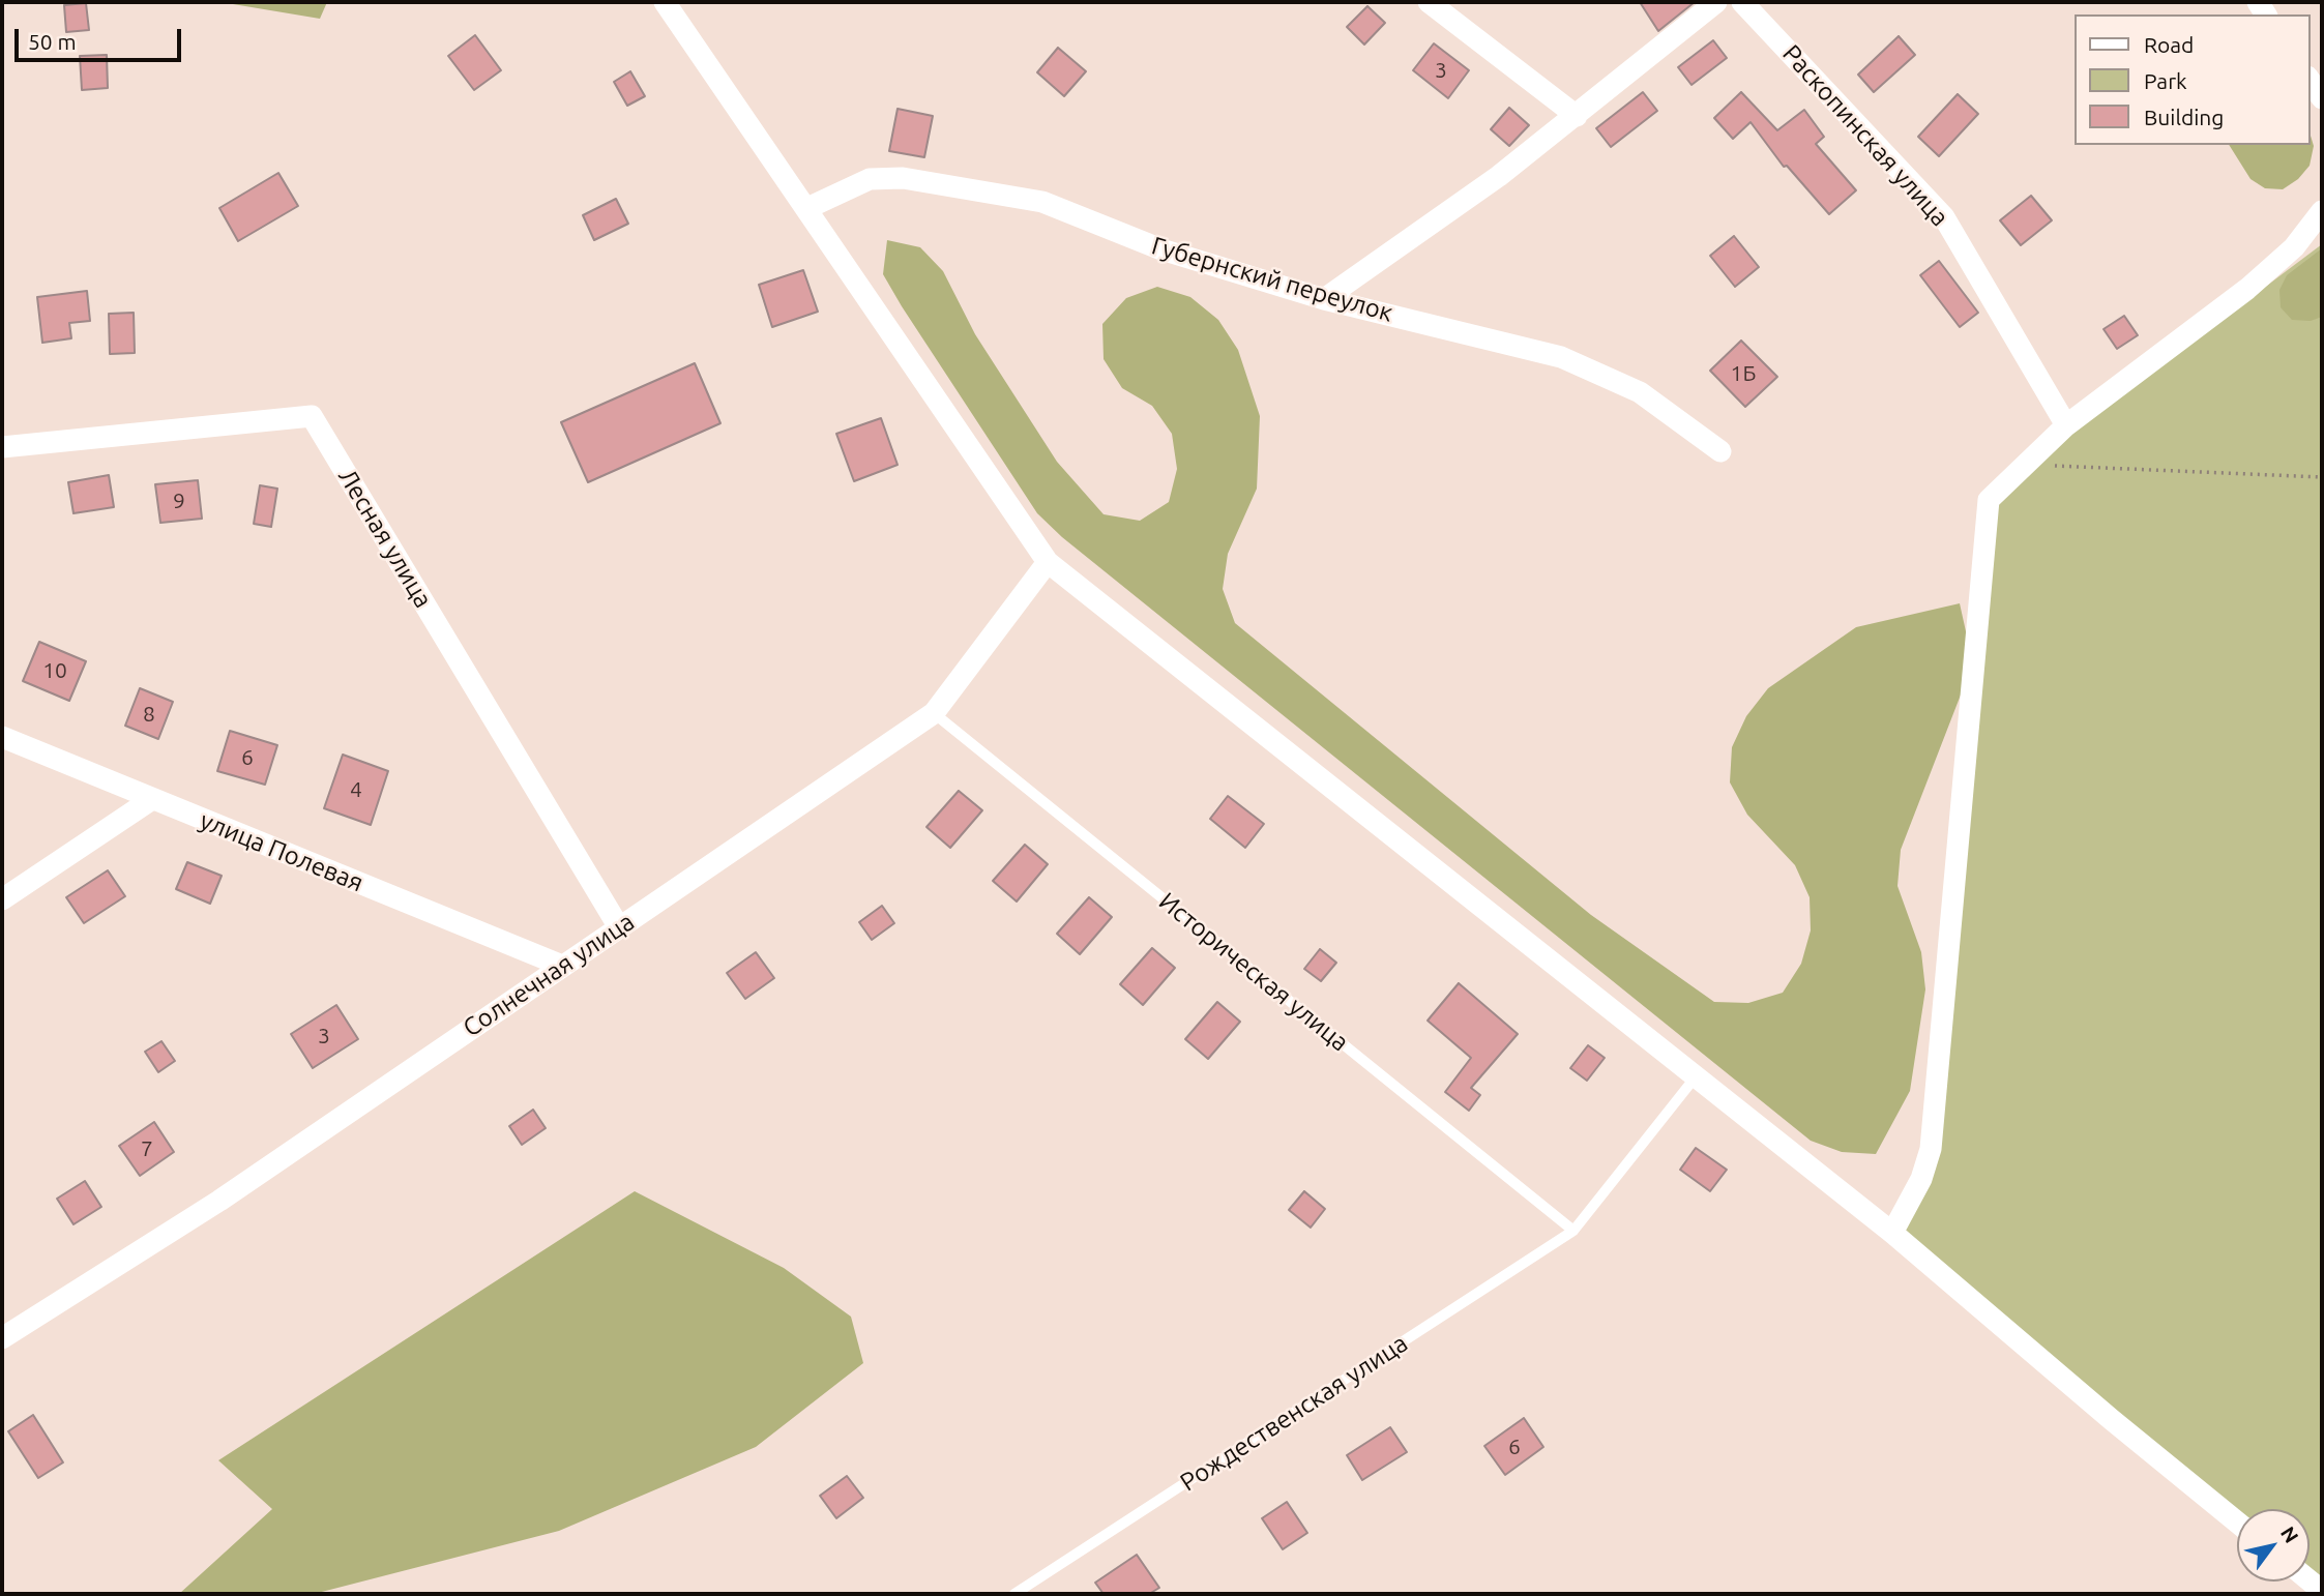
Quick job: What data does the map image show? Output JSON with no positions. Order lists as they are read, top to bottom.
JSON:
{
  "streets": {
    "street": [
      "Раскопинская улица",
      "Губернский переулок",
      "Лесная улица",
      "улица Полевая",
      "Солнечная улица"
    ],
    "lane": ["Историческая улица", "Рождественская улица"]
  },
  "crossings": [
    ["Лесная улица", "Солнечная улица"],
    ["улица Полевая", "Солнечная улица"],
    ["Историческая улица", "Солнечная улица"],
    ["Историческая улица", "Рождественская улица"]
  ],
  "house_numbers": [
    "3",
    "1Б",
    "9",
    "10",
    "8",
    "6",
    "4",
    "3",
    "7",
    "6"
  ],
  "legend": ["Road", "Park", "Building"],
  "scale_bar": "50 m",
  "north": "top right"
}
